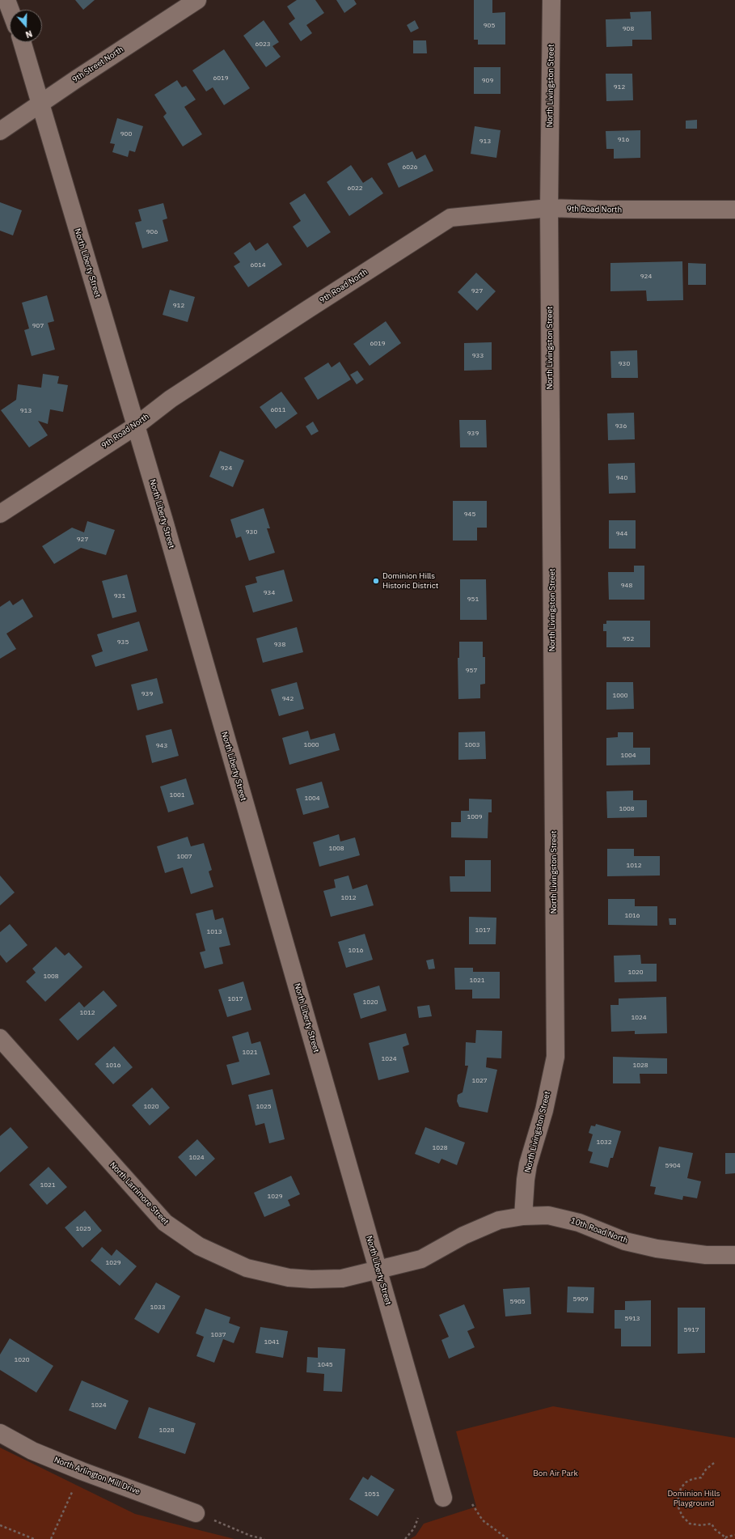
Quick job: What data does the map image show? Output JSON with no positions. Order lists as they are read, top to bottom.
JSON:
{
  "streets": {
    "street": [
      "9th Street North",
      "North Livingston Street",
      "9th Road North",
      "North Liberty Street",
      "North Larrimore Street",
      "10th Road North",
      "North Arlington Mill Drive"
    ]
  },
  "crossings": [
    ["9th Street North", "North Liberty Street"],
    ["North Livingston Street", "9th Road North"],
    ["North Livingston Street", "10th Road North"],
    ["9th Road North", "North Liberty Street"],
    ["North Liberty Street", "North Larrimore Street"],
    ["North Liberty Street", "10th Road North"],
    ["North Larrimore Street", "10th Road North"]
  ],
  "parks": ["Bon Air Park", "Dominion Hills Playground"],
  "places": ["Dominion Hills Historic District"],
  "house_numbers": [
    "905",
    "908",
    "6023",
    "6019",
    "909",
    "912",
    "900",
    "916",
    "913",
    "6026",
    "6022",
    "906",
    "6014",
    "924",
    "927",
    "912",
    "907",
    "6019",
    "933",
    "930",
    "6011",
    "913",
    "936",
    "939",
    "924",
    "940",
    "945",
    "930",
    "944",
    "927",
    "948",
    "934",
    "931",
    "951",
    "952",
    "935",
    "938",
    "957",
    "939",
    "1000",
    "942",
    "1000",
    "1003",
    "943",
    "1004",
    "1001",
    "1004",
    "1008",
    "1009",
    "1008",
    "1007",
    "1012",
    "1012",
    "1016",
    "1017",
    "1013",
    "1016",
    "1020",
    "1008",
    "1021",
    "1017",
    "1020",
    "1012",
    "1024",
    "1021",
    "1024",
    "1016",
    "1028",
    "1027",
    "1020",
    "1025",
    "1032",
    "1028",
    "1024",
    "5904",
    "1021",
    "1029",
    "1025",
    "1029",
    "5909",
    "5905",
    "1033",
    "5913",
    "5917",
    "1037",
    "1041",
    "1020",
    "1045",
    "1024",
    "1028",
    "1051"
  ],
  "north": "bottom"
}
